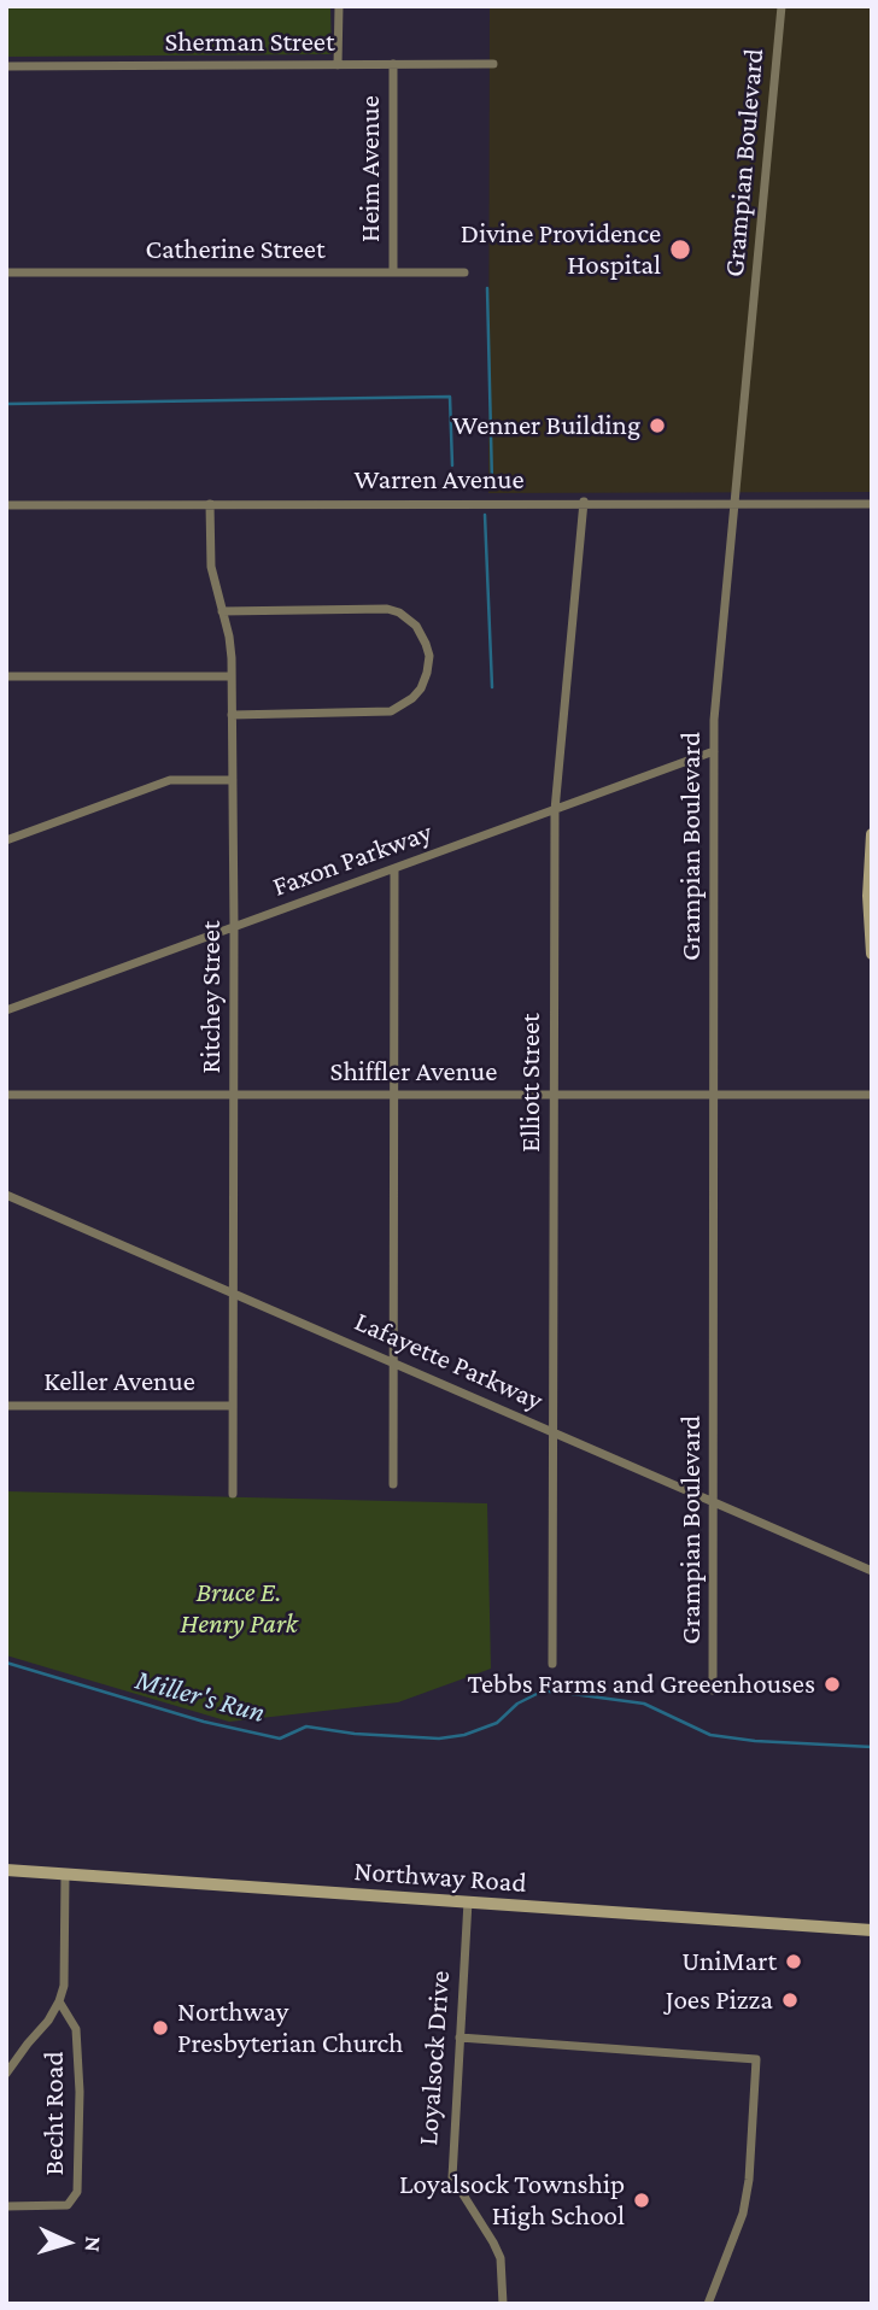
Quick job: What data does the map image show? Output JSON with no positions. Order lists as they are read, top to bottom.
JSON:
{
  "streets": {
    "street": [
      "Sherman Street",
      "Grampian Boulevard",
      "Heim Avenue",
      "Catherine Street",
      "Warren Avenue",
      "Faxon Parkway",
      "Ritchey Street",
      "Shiffler Avenue",
      "Elliott Street",
      "Lafayette Parkway",
      "Keller Avenue",
      "Northway Road",
      "Loyalsock Drive",
      "Becht Road"
    ]
  },
  "crossings": [
    ["Sherman Street", "Heim Avenue"],
    ["Grampian Boulevard", "Warren Avenue"],
    ["Grampian Boulevard", "Faxon Parkway"],
    ["Grampian Boulevard", "Shiffler Avenue"],
    ["Grampian Boulevard", "Lafayette Parkway"],
    ["Heim Avenue", "Catherine Street"],
    ["Warren Avenue", "Ritchey Street"],
    ["Warren Avenue", "Elliott Street"],
    ["Faxon Parkway", "Ritchey Street"],
    ["Faxon Parkway", "Elliott Street"],
    ["Ritchey Street", "Shiffler Avenue"],
    ["Ritchey Street", "Lafayette Parkway"],
    ["Ritchey Street", "Keller Avenue"],
    ["Shiffler Avenue", "Elliott Street"],
    ["Elliott Street", "Lafayette Parkway"],
    ["Northway Road", "Loyalsock Drive"],
    ["Northway Road", "Becht Road"]
  ],
  "water": ["Miller's Run"],
  "parks": ["Bruce E. Henry Park"],
  "places": [
    "Divine Providence Hospital",
    "Wenner Building",
    "Tebbs Farms and Greeenhouses",
    "UniMart",
    "Joes Pizza",
    "Northway Presbyterian Church",
    "Loyalsock Township High School"
  ],
  "north": "right"
}
